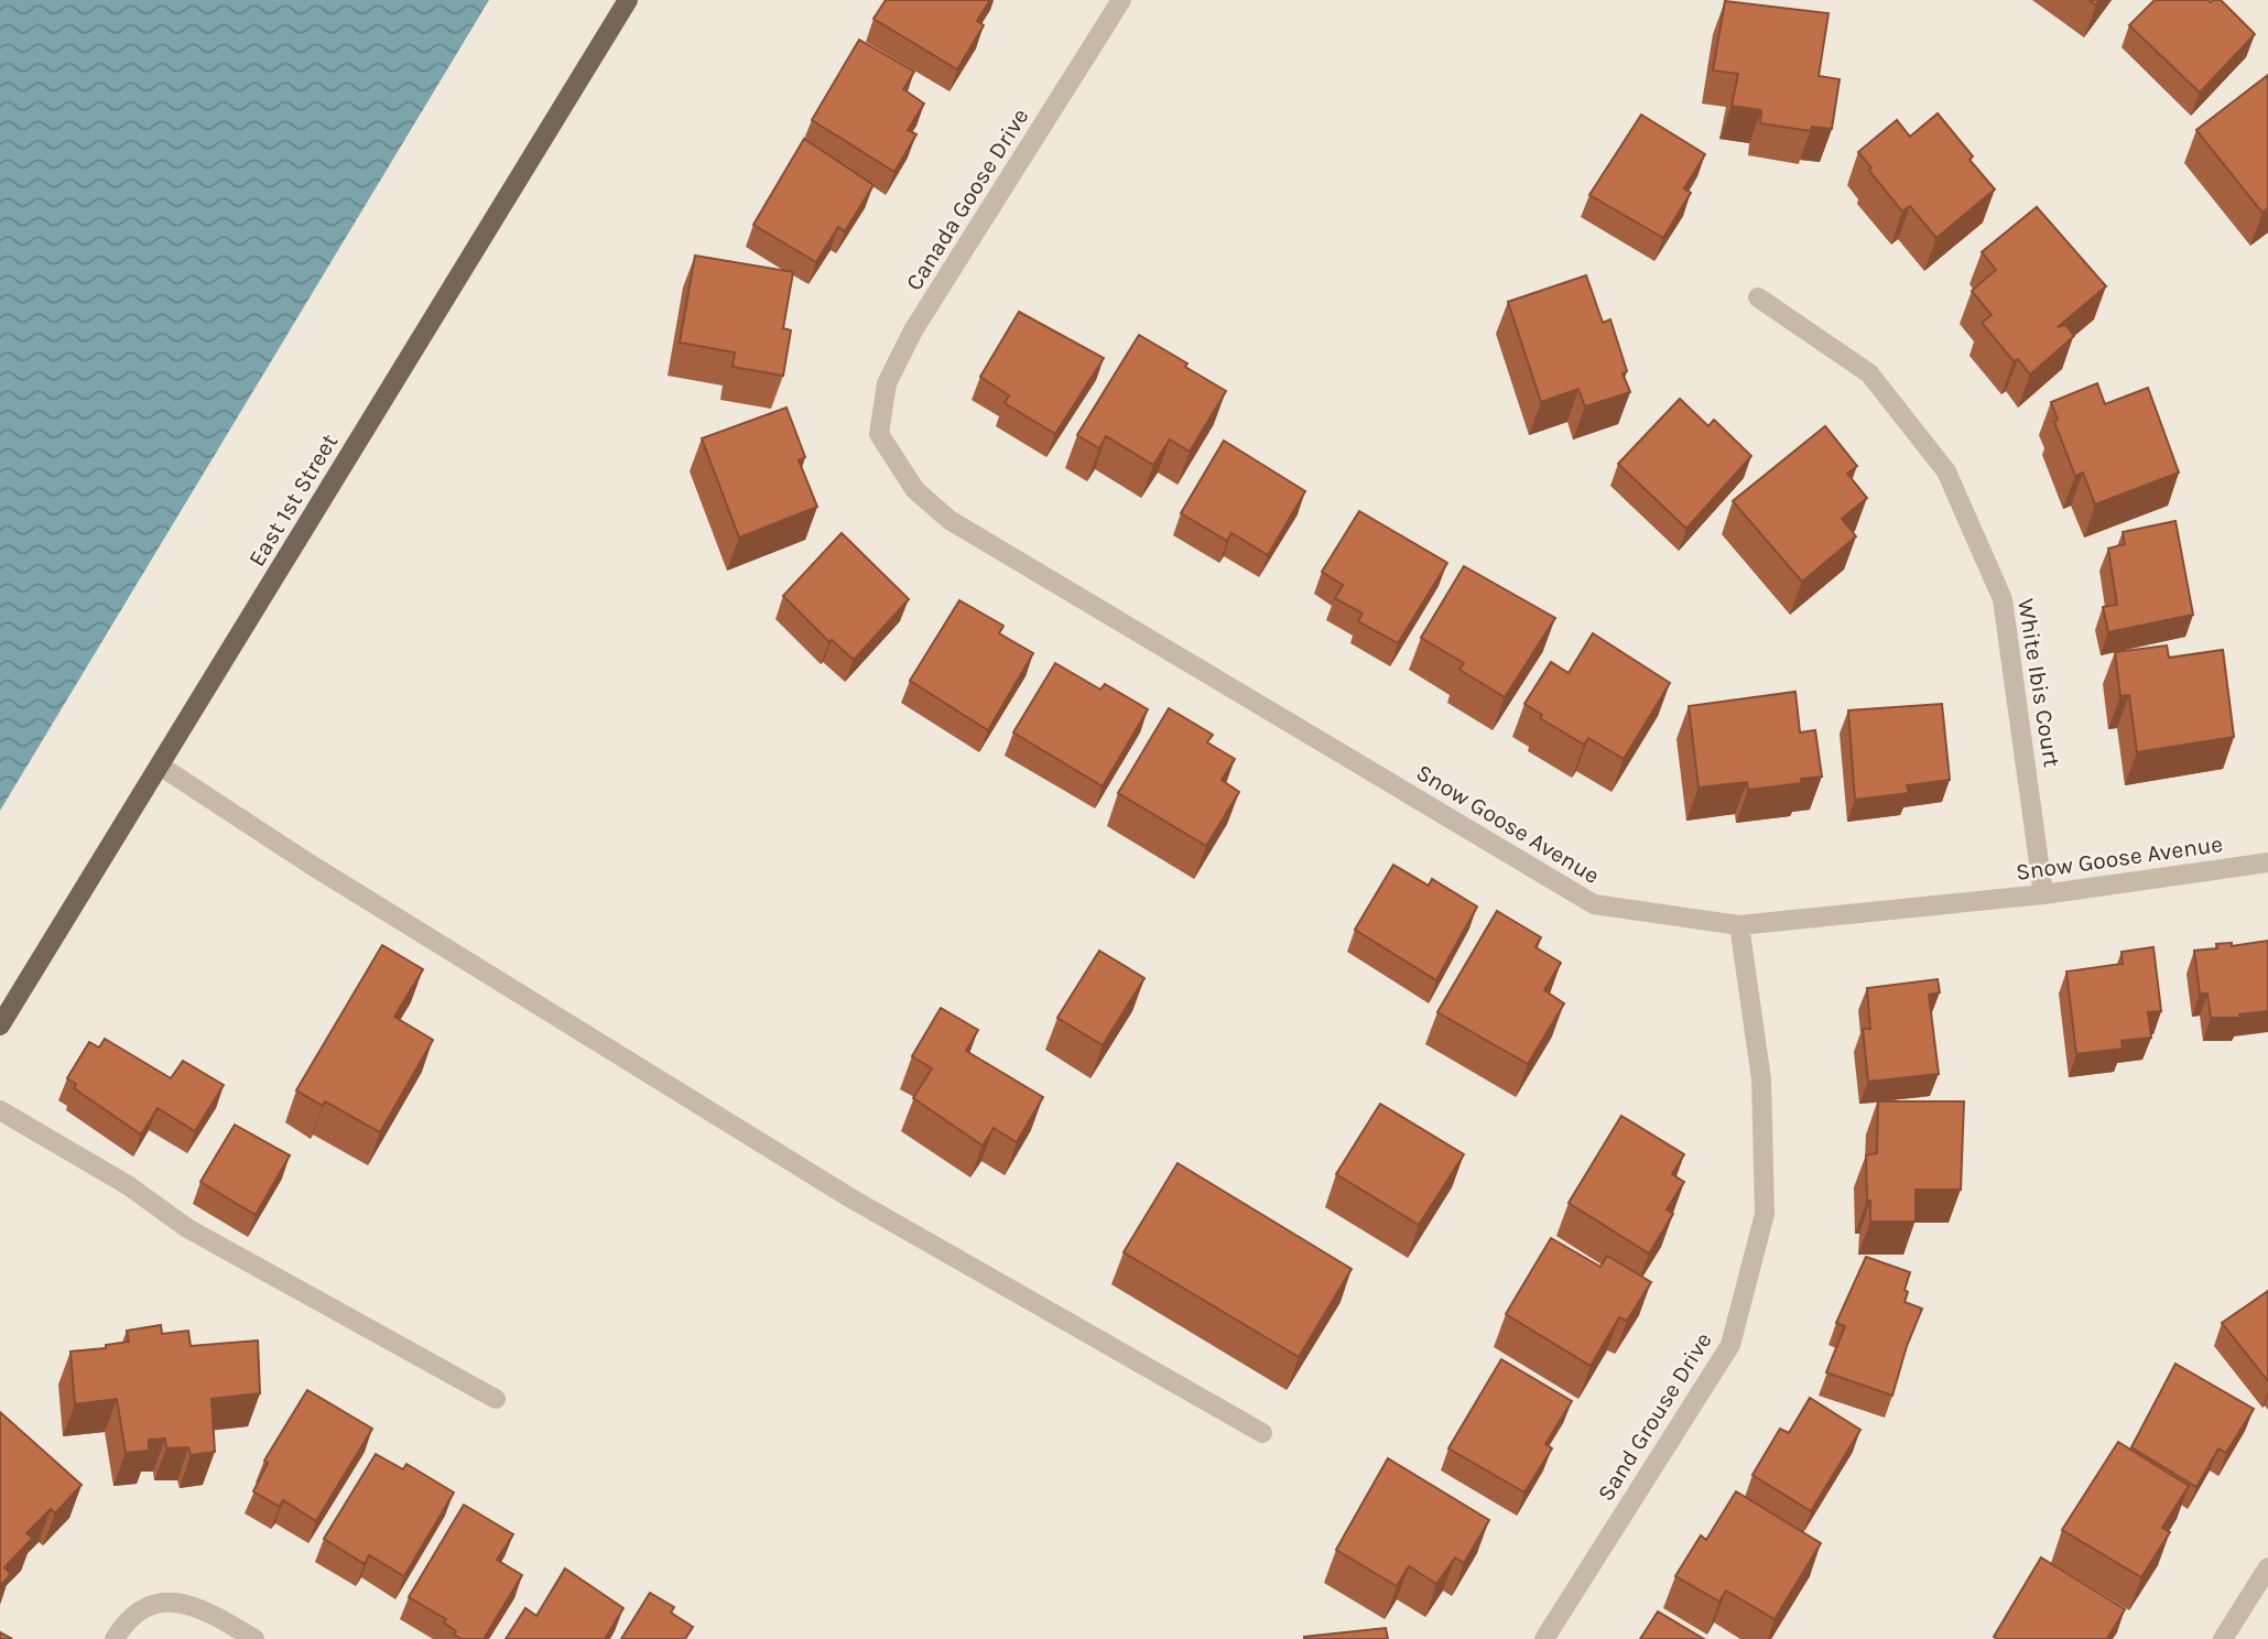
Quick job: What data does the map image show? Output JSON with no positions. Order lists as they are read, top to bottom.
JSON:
{
  "streets": {
    "main road": ["East 1st Street"],
    "street": [
      "Canada Goose Drive",
      "White Ibis Court",
      "Snow Goose Avenue",
      "Sand Grouse Drive"
    ]
  },
  "crossings": [
    ["Canada Goose Drive", "Snow Goose Avenue"],
    ["White Ibis Court", "Snow Goose Avenue"],
    ["Snow Goose Avenue", "Sand Grouse Drive"]
  ]
}
